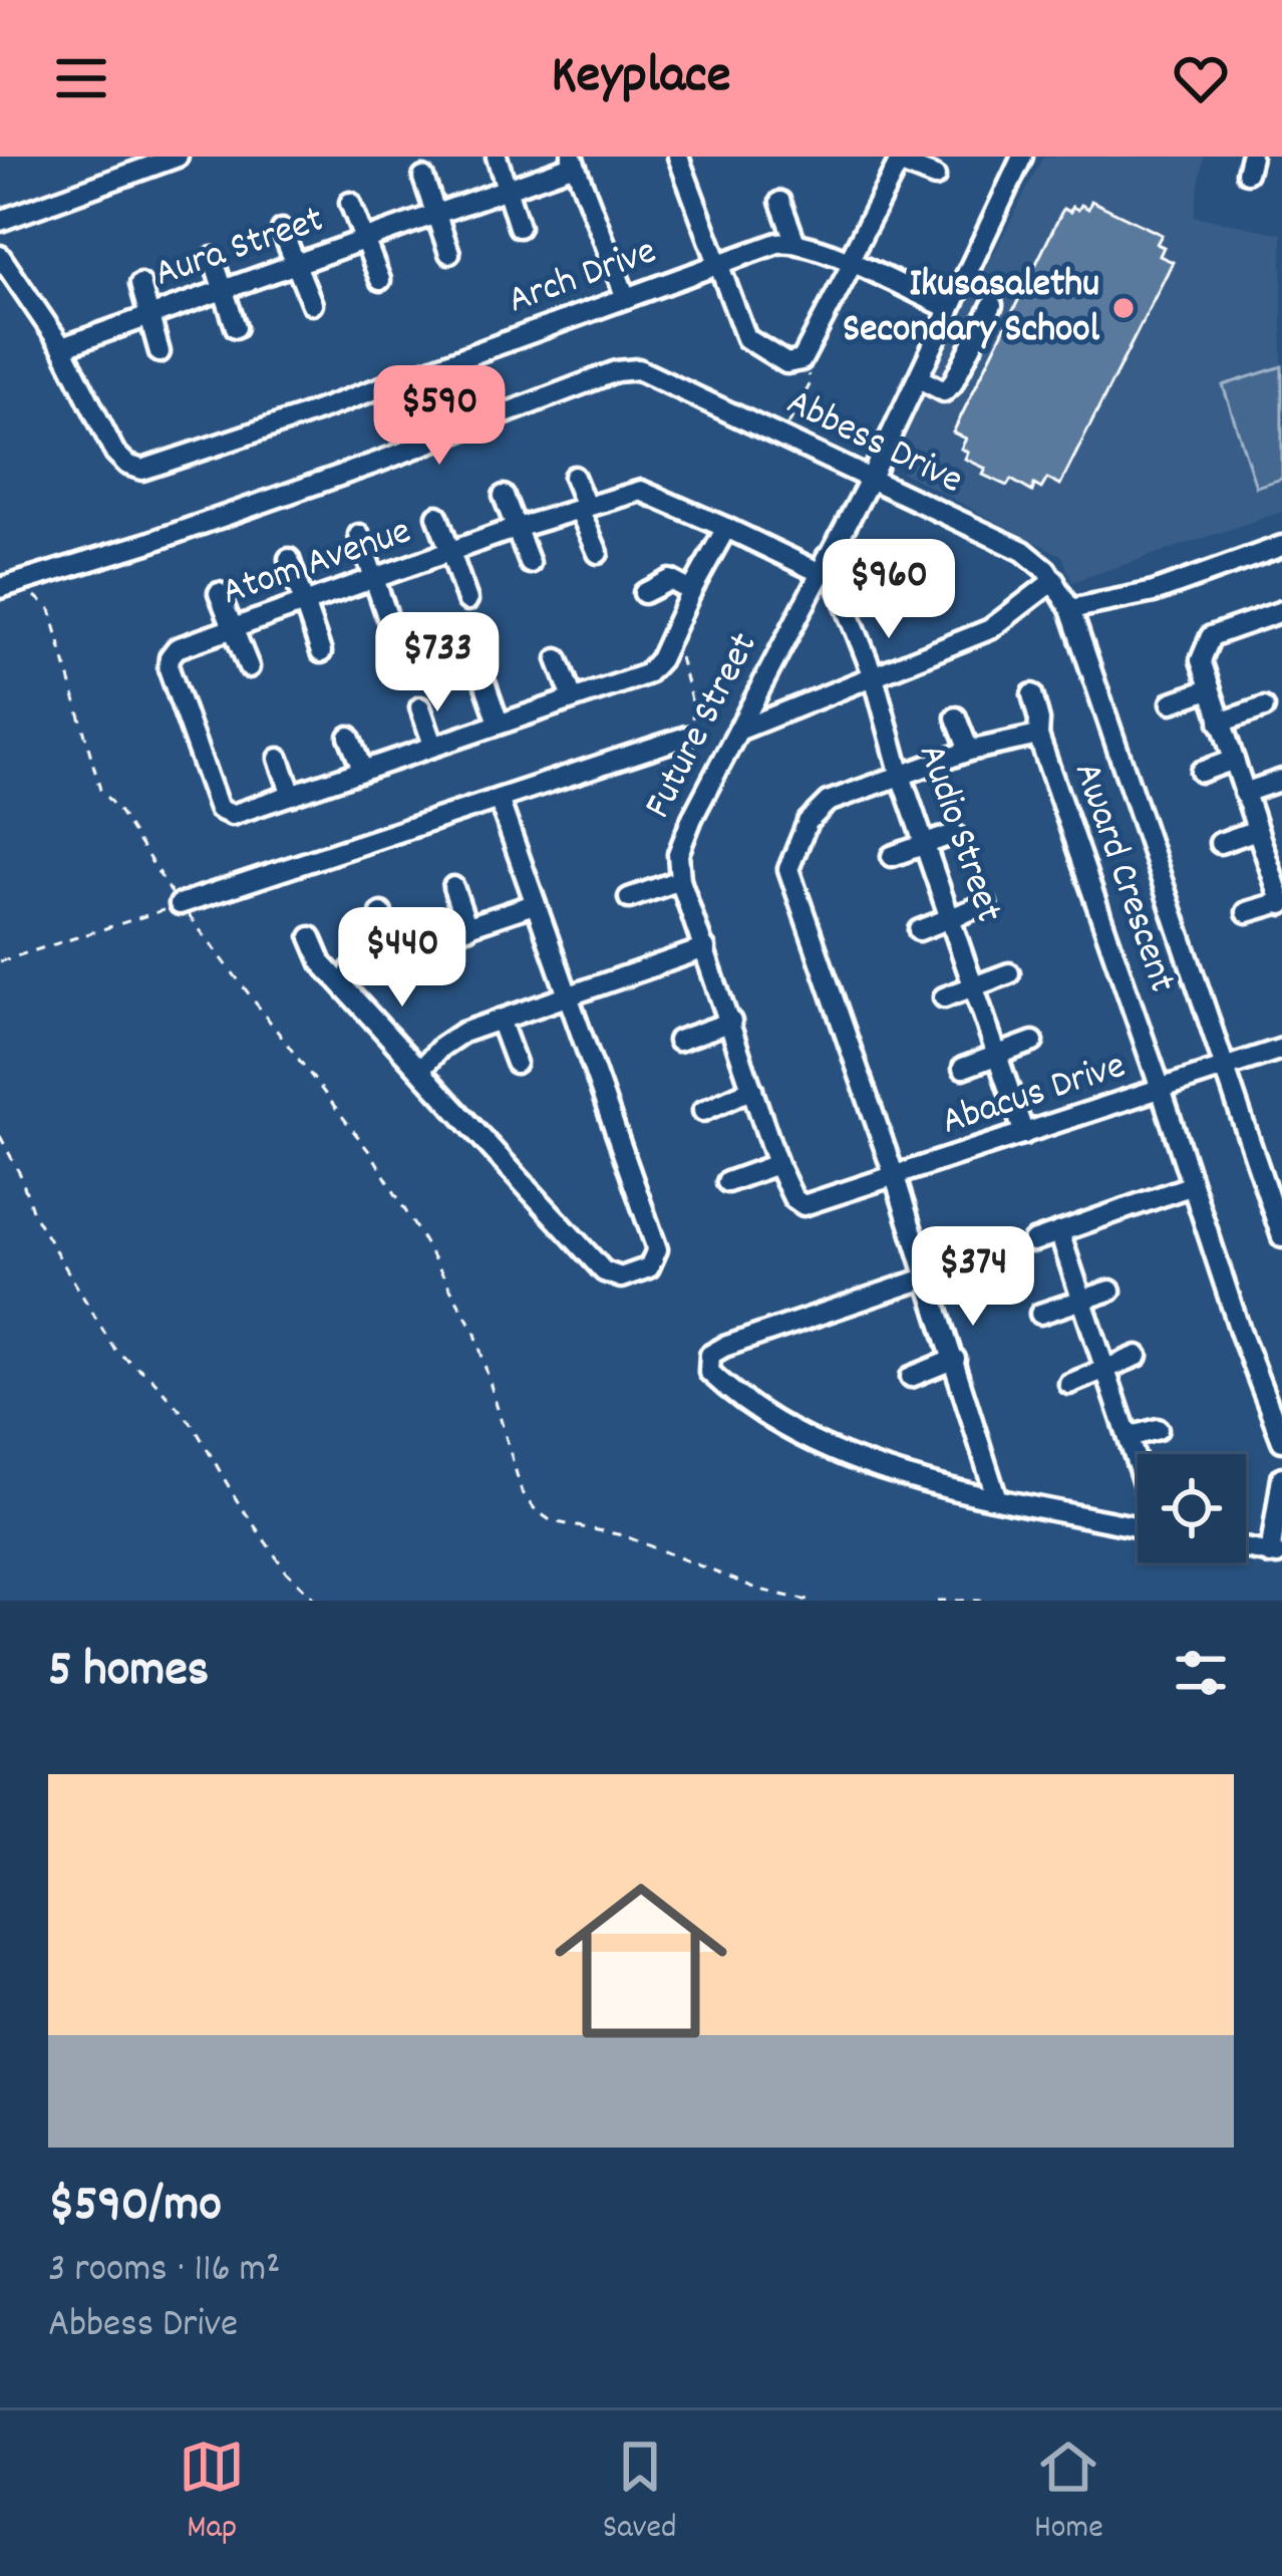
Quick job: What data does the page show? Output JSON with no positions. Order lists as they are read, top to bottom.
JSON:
{
  "streets": {
    "street": [
      "Aura Street",
      "Arch Drive",
      "Abbess Drive",
      "Atom Avenue",
      "Future Street",
      "Audio Street",
      "Award Crescent",
      "Abacus Drive"
    ]
  },
  "crossings": [
    ["Aura Street", "Arch Drive"],
    ["Abbess Drive", "Future Street"],
    ["Abbess Drive", "Abacus Drive"],
    ["Future Street", "Audio Street"],
    ["Future Street", "Abacus Drive"],
    ["Audio Street", "Award Crescent"],
    ["Audio Street", "Abacus Drive"],
    ["Award Crescent", "Abacus Drive"]
  ],
  "places": ["Ikusasalethu Secondary School"],
  "page": {
    "header": "Keyplace",
    "price": [
      "$590",
      "$960",
      "$733",
      "$440",
      "$374"
    ],
    "heading": "5 homes",
    "list": [
      {
        "name": "$590/mo",
        "note": "3 rooms · 116 m² · Abbess Drive"
      }
    ],
    "tabs": ["Map", "Saved", "Home"]
  }
}
